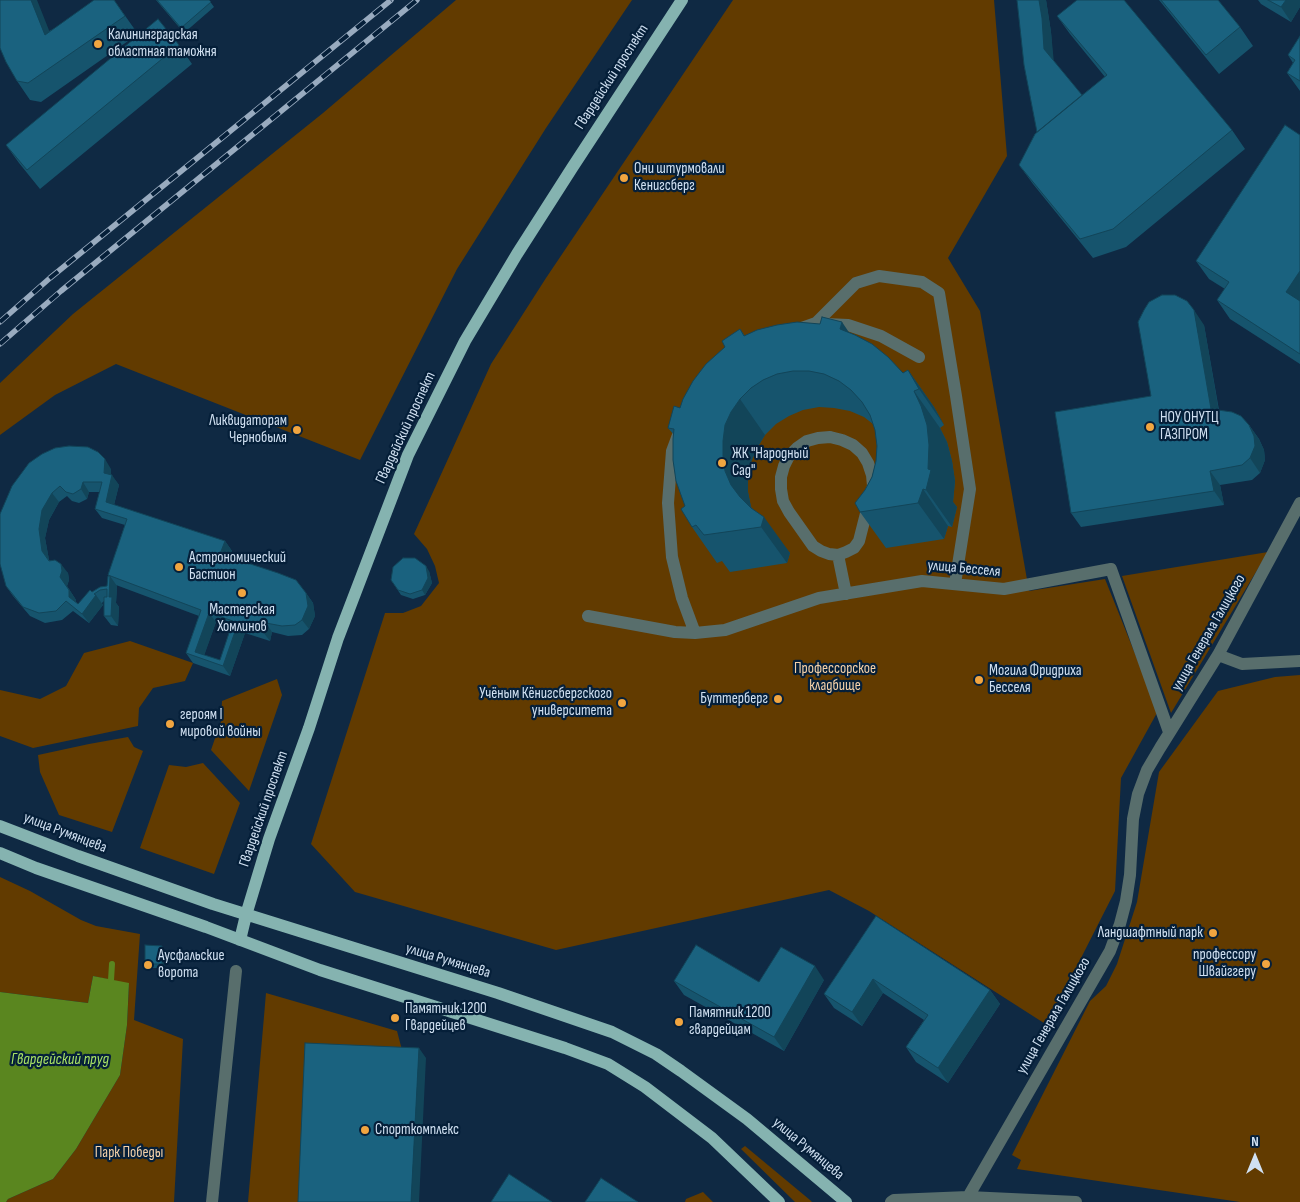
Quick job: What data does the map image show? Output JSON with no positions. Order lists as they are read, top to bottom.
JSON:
{
  "streets": {
    "main road": ["Гвардейский проспект", "улица Румянцева"],
    "street": ["улица Бесселя", "улица Генерала Галицкого"]
  },
  "crossings": [
    ["Гвардейский проспект", "улица Румянцева"],
    ["улица Бесселя", "улица Генерала Галицкого"]
  ],
  "water": ["Гвардейский пруд"],
  "parks": ["Профессорское кладбище", "Парк Победы"],
  "places": [
    "Калининградская областная таможня",
    "Они штурмовали Кенигсберг",
    "НОУ ОНУТЦ ГАЗПРОМ",
    "Ликвидаторам Чернобыля",
    "ЖК \"Народный Сад\"",
    "Астрономический Бастион",
    "Мастерская Хомлинов",
    "Могила Фридриха Бесселя",
    "Буттерберг",
    "Учёным Кёнигсбергского университета",
    "героям I мировой войны",
    "Ландшафтный парк",
    "профессору Швайггеру",
    "Аусфальские ворота",
    "Памятник 1200 Гвардейцев",
    "Памятник 1200 гвардейцам",
    "Спорткомплекс"
  ],
  "north": "top"
}
